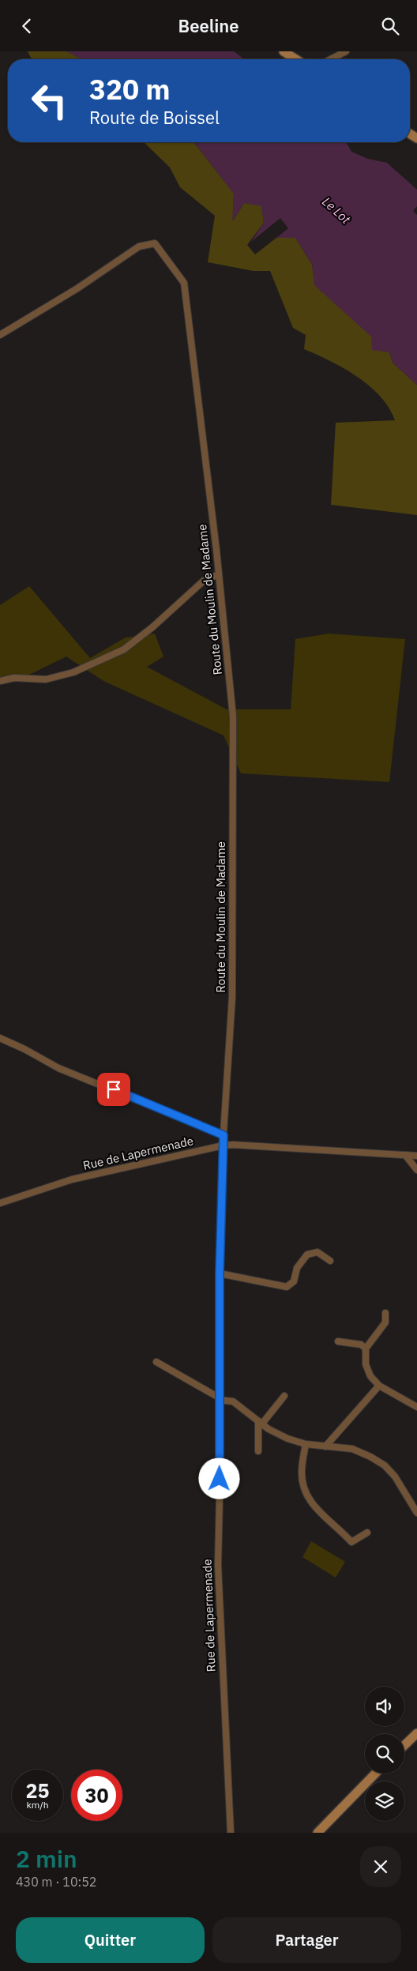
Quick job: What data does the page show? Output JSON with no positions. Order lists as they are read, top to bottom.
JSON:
{
  "streets": {
    "street": ["Route du Moulin de Madame", "Rue de Lapermenade"]
  },
  "crossings": [
    ["Route du Moulin de Madame", "Rue de Lapermenade"]
  ],
  "water": ["Le Lot"],
  "page": {
    "header": "Beeline",
    "turn": ["320 m", "Route de Boissel"],
    "speed": "25 km/h",
    "limit": "30",
    "heading": ["2 min", "430 m · 10:52"],
    "buttons": ["Quitter", "Partager"]
  }
}
